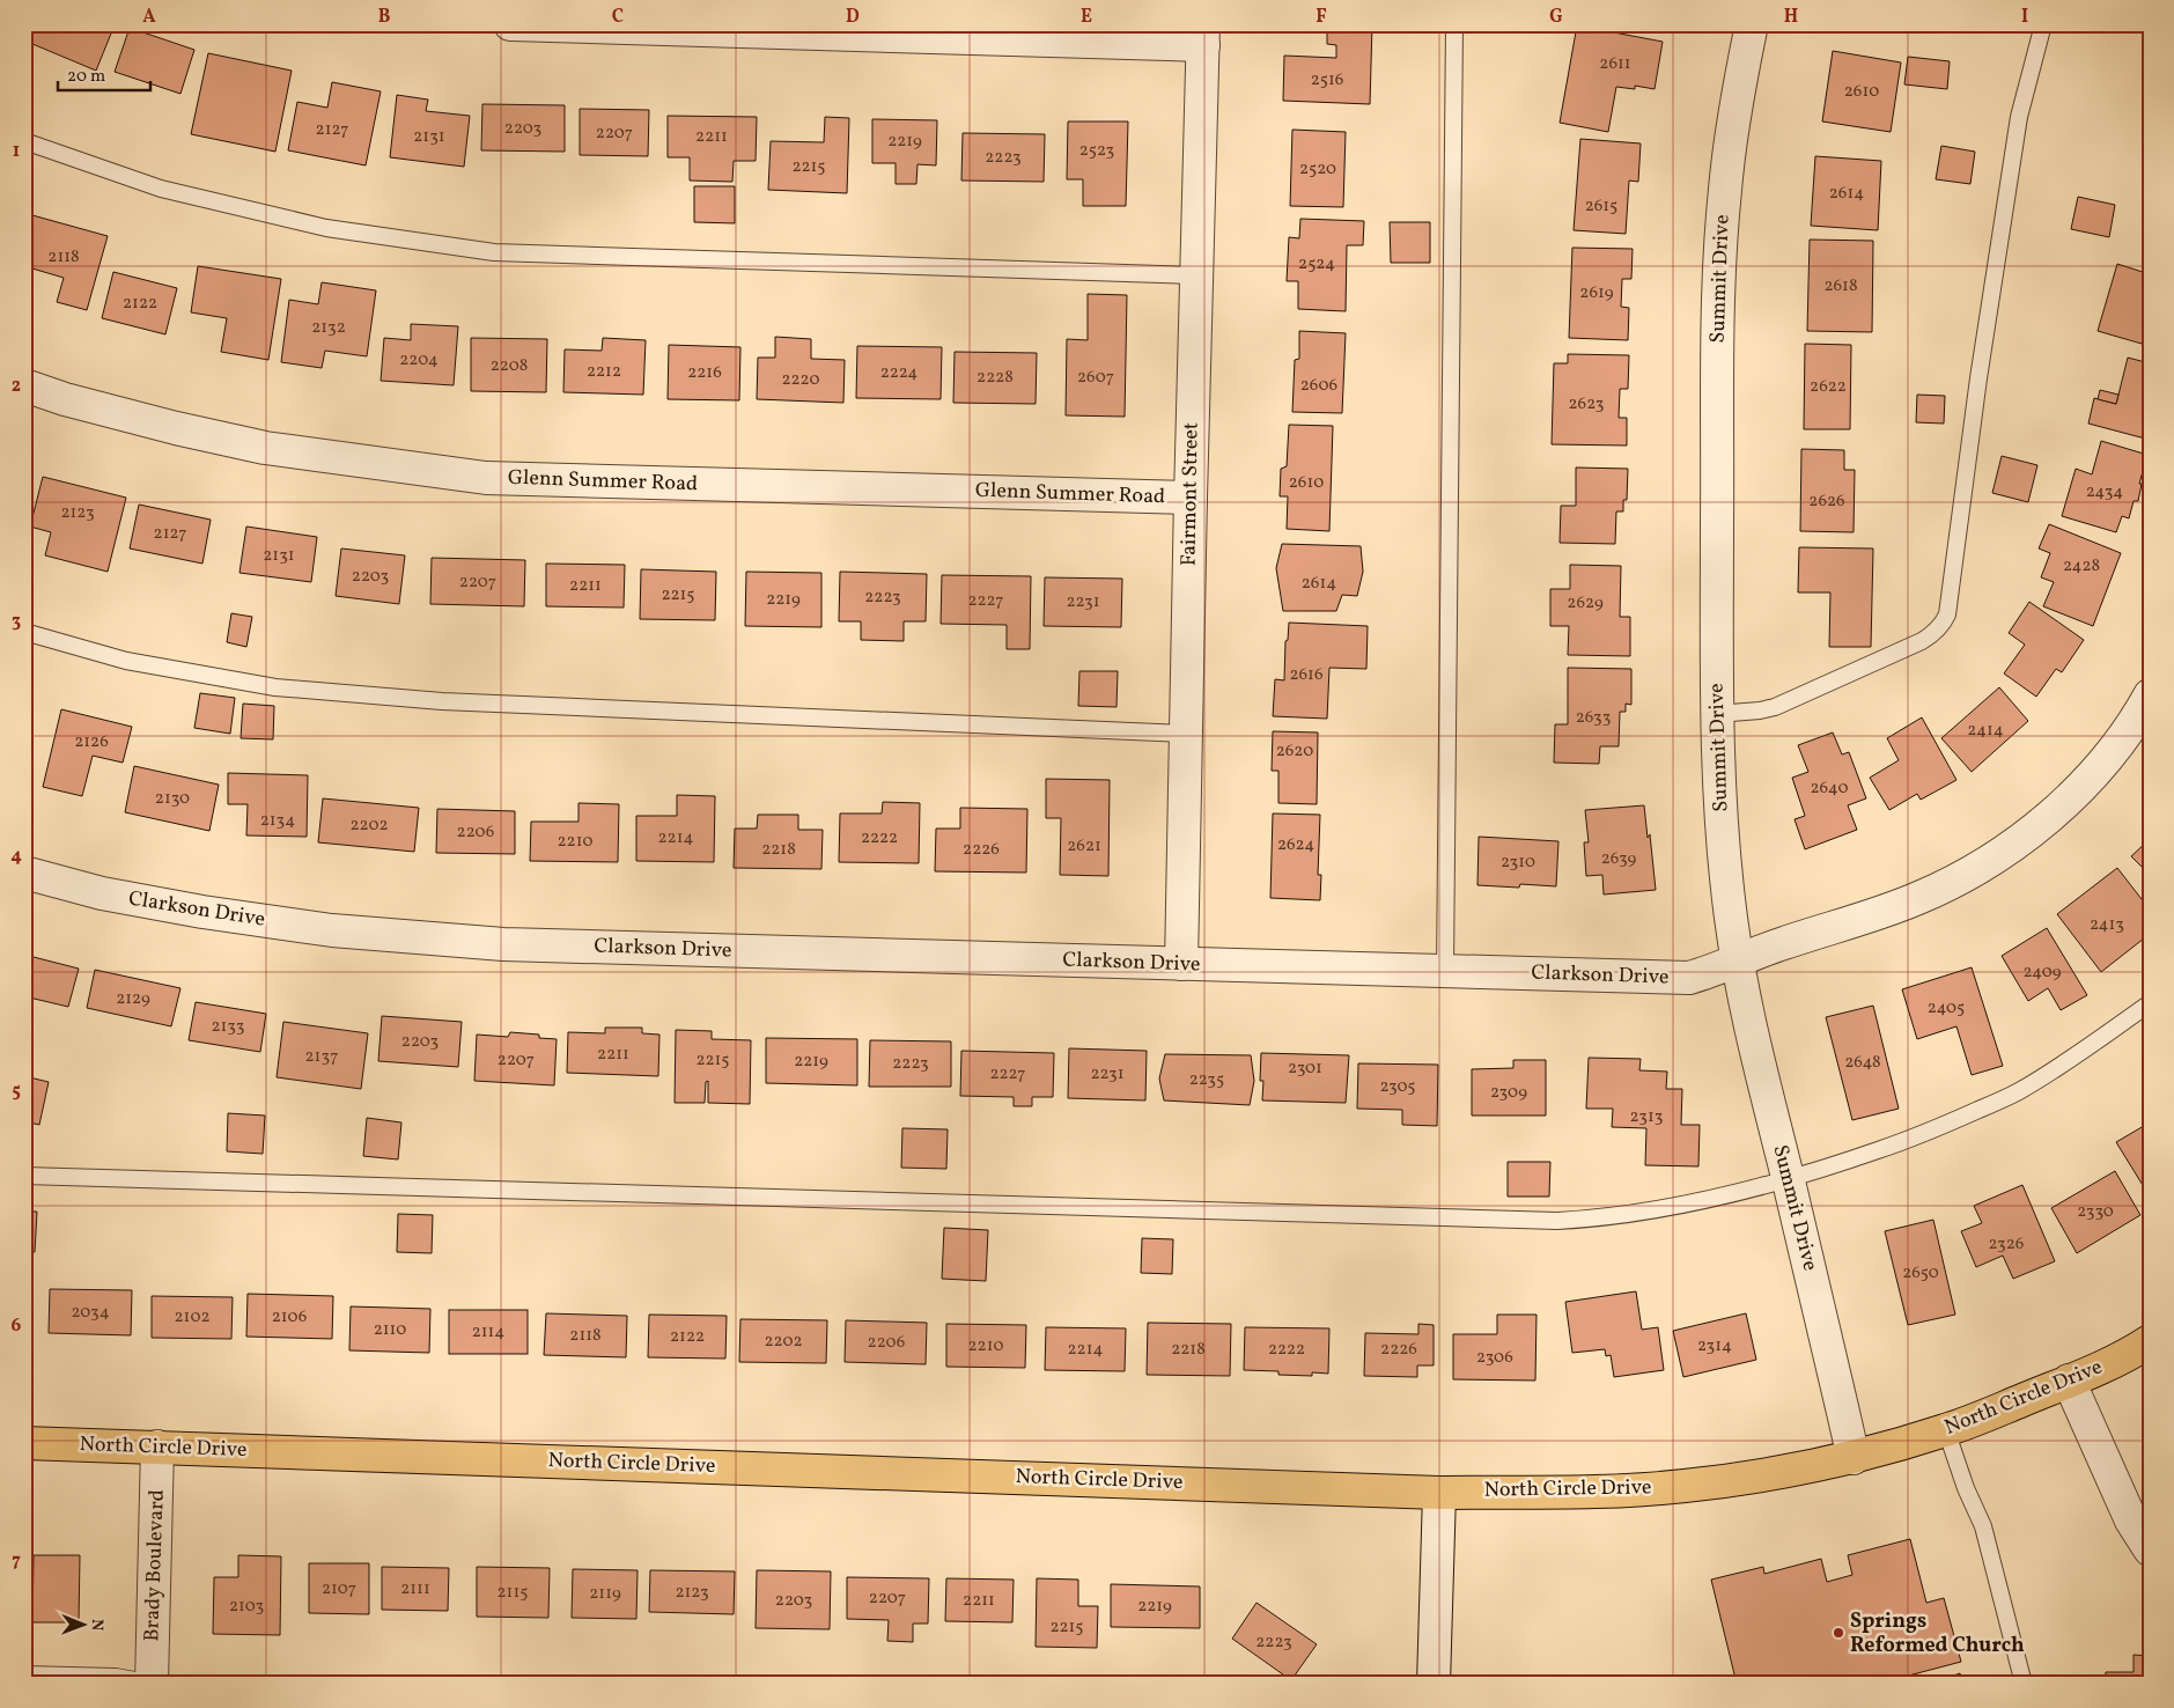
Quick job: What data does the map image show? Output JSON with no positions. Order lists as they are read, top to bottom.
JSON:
{
  "streets": {
    "main road": ["North Circle Drive"],
    "street": [
      "Summit Drive",
      "Glenn Summer Road",
      "Fairmont Street",
      "Clarkson Drive",
      "Brady Boulevard"
    ]
  },
  "crossings": [
    ["Summit Drive", "Clarkson Drive"],
    ["Summit Drive", "North Circle Drive"],
    ["Glenn Summer Road", "Fairmont Street"],
    ["Fairmont Street", "Clarkson Drive"],
    ["North Circle Drive", "Brady Boulevard"]
  ],
  "places": ["Springs Reformed Church"],
  "house_numbers": [
    "2611",
    "2516",
    "2610",
    "2203",
    "2127",
    "2207",
    "2131",
    "2211",
    "2219",
    "2523",
    "2223",
    "2215",
    "2520",
    "2614",
    "2615",
    "2118",
    "2524",
    "2618",
    "2619",
    "2122",
    "2132",
    "2204",
    "2208",
    "2212",
    "2216",
    "2224",
    "2228",
    "2607",
    "2220",
    "2606",
    "2622",
    "2623",
    "2610",
    "2434",
    "2626",
    "2123",
    "2127",
    "2131",
    "2428",
    "2203",
    "2207",
    "2614",
    "2211",
    "2215",
    "2223",
    "2219",
    "2227",
    "2231",
    "2629",
    "2616",
    "2633",
    "2414",
    "2126",
    "2620",
    "2640",
    "2130",
    "2134",
    "2202",
    "2206",
    "2214",
    "2222",
    "2210",
    "2624",
    "2621",
    "2218",
    "2226",
    "2639",
    "2310",
    "2413",
    "2409",
    "2129",
    "2405",
    "2133",
    "2203",
    "2211",
    "2137",
    "2207",
    "2215",
    "2219",
    "2648",
    "2223",
    "2301",
    "2227",
    "2231",
    "2235",
    "2305",
    "2309",
    "2313",
    "2330",
    "2326",
    "2650",
    "2034",
    "2102",
    "2106",
    "2110",
    "2114",
    "2118",
    "2122",
    "2202",
    "2206",
    "2210",
    "2314",
    "2214",
    "2218",
    "2222",
    "2226",
    "2306",
    "2107",
    "2111",
    "2115",
    "2123",
    "2119",
    "2207",
    "2203",
    "2211",
    "2103",
    "2219",
    "2215",
    "2223"
  ],
  "scale_bar": "20 m",
  "north": "right",
  "grid": {
    "columns": [
      "A",
      "B",
      "C",
      "D",
      "E",
      "F",
      "G",
      "H",
      "I"
    ],
    "rows": [
      "1",
      "2",
      "3",
      "4",
      "5",
      "6",
      "7"
    ]
  }
}
